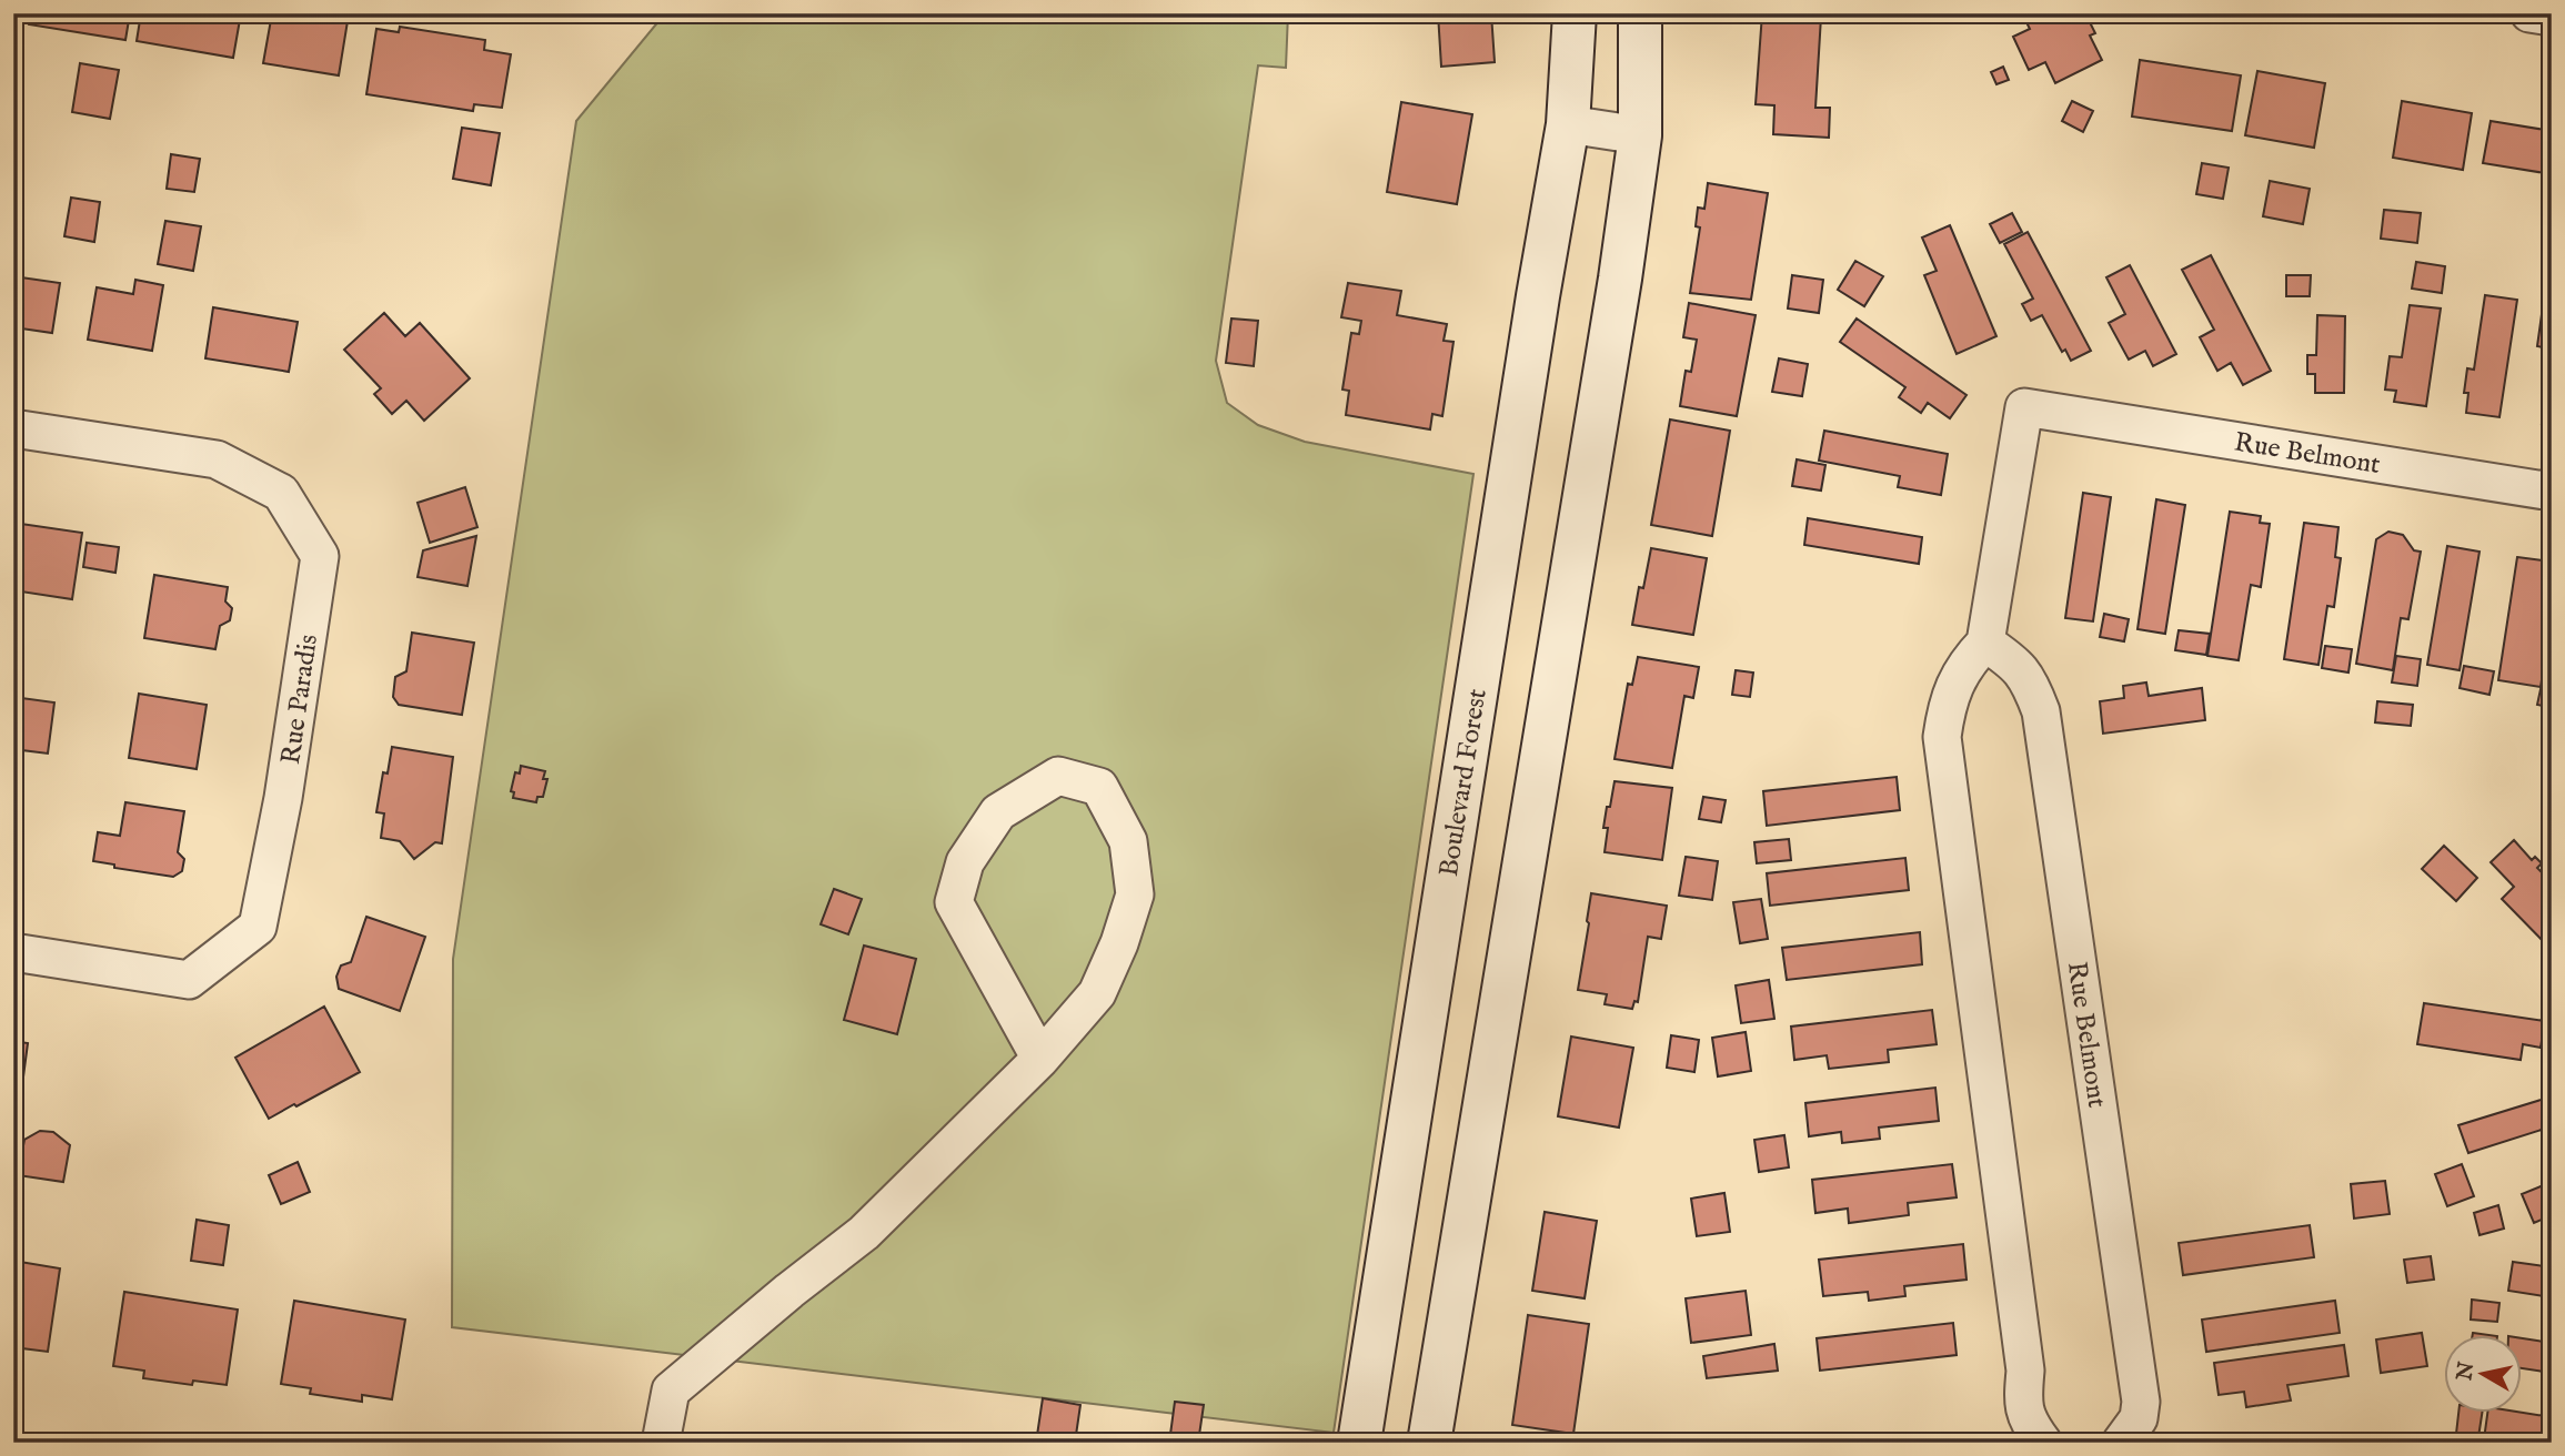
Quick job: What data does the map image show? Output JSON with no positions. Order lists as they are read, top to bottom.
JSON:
{
  "streets": {
    "street": ["Rue Belmont", "Rue Paradis", "Boulevard Forest"]
  },
  "north": "left"
}
